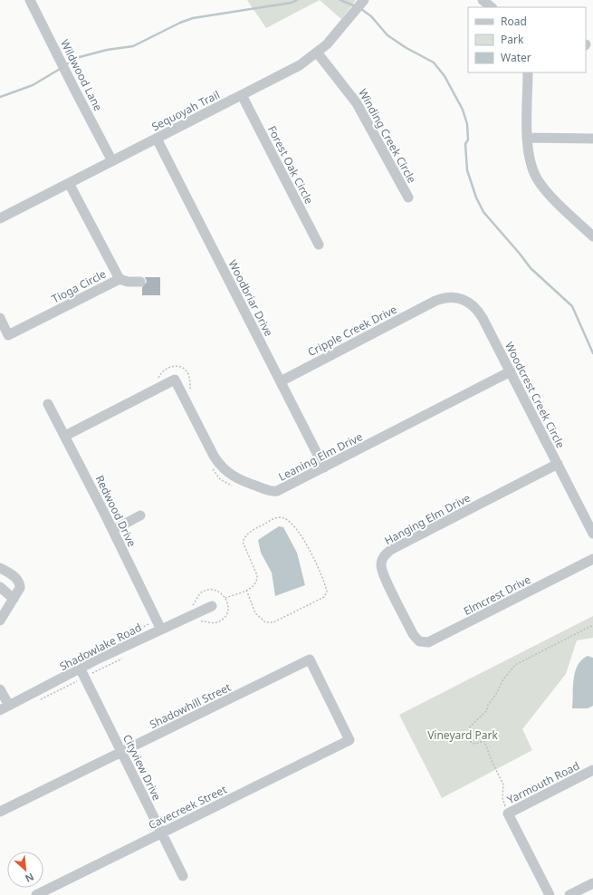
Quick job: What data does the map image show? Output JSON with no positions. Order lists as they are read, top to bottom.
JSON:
{
  "streets": {
    "street": [
      "Wildwood Lane",
      "Sequoyah Trail",
      "Winding Creek Circle",
      "Forest Oak Circle",
      "Tioga Circle",
      "Woodbriar Drive",
      "Cripple Creek Drive",
      "Woodcrest Creek Circle",
      "Leaning Elm Drive",
      "Redwood Drive",
      "Hanging Elm Drive",
      "Elmcrest Drive",
      "Shadowlake Road",
      "Shadowhill Street",
      "Cityview Drive",
      "Yarmouth Road",
      "Cavecreek Street"
    ]
  },
  "crossings": [
    ["Wildwood Lane", "Sequoyah Trail"],
    ["Sequoyah Trail", "Winding Creek Circle"],
    ["Sequoyah Trail", "Forest Oak Circle"],
    ["Sequoyah Trail", "Tioga Circle"],
    ["Sequoyah Trail", "Woodbriar Drive"],
    ["Woodbriar Drive", "Cripple Creek Drive"],
    ["Woodbriar Drive", "Leaning Elm Drive"],
    ["Cripple Creek Drive", "Woodcrest Creek Circle"],
    ["Woodcrest Creek Circle", "Leaning Elm Drive"],
    ["Woodcrest Creek Circle", "Hanging Elm Drive"],
    ["Leaning Elm Drive", "Redwood Drive"],
    ["Redwood Drive", "Shadowlake Road"],
    ["Hanging Elm Drive", "Elmcrest Drive"],
    ["Shadowlake Road", "Cityview Drive"],
    ["Shadowhill Street", "Cityview Drive"],
    ["Shadowhill Street", "Cavecreek Street"],
    ["Cityview Drive", "Cavecreek Street"]
  ],
  "parks": ["Vineyard Park"],
  "legend": ["Road", "Park", "Water"],
  "north": "bottom right"
}
